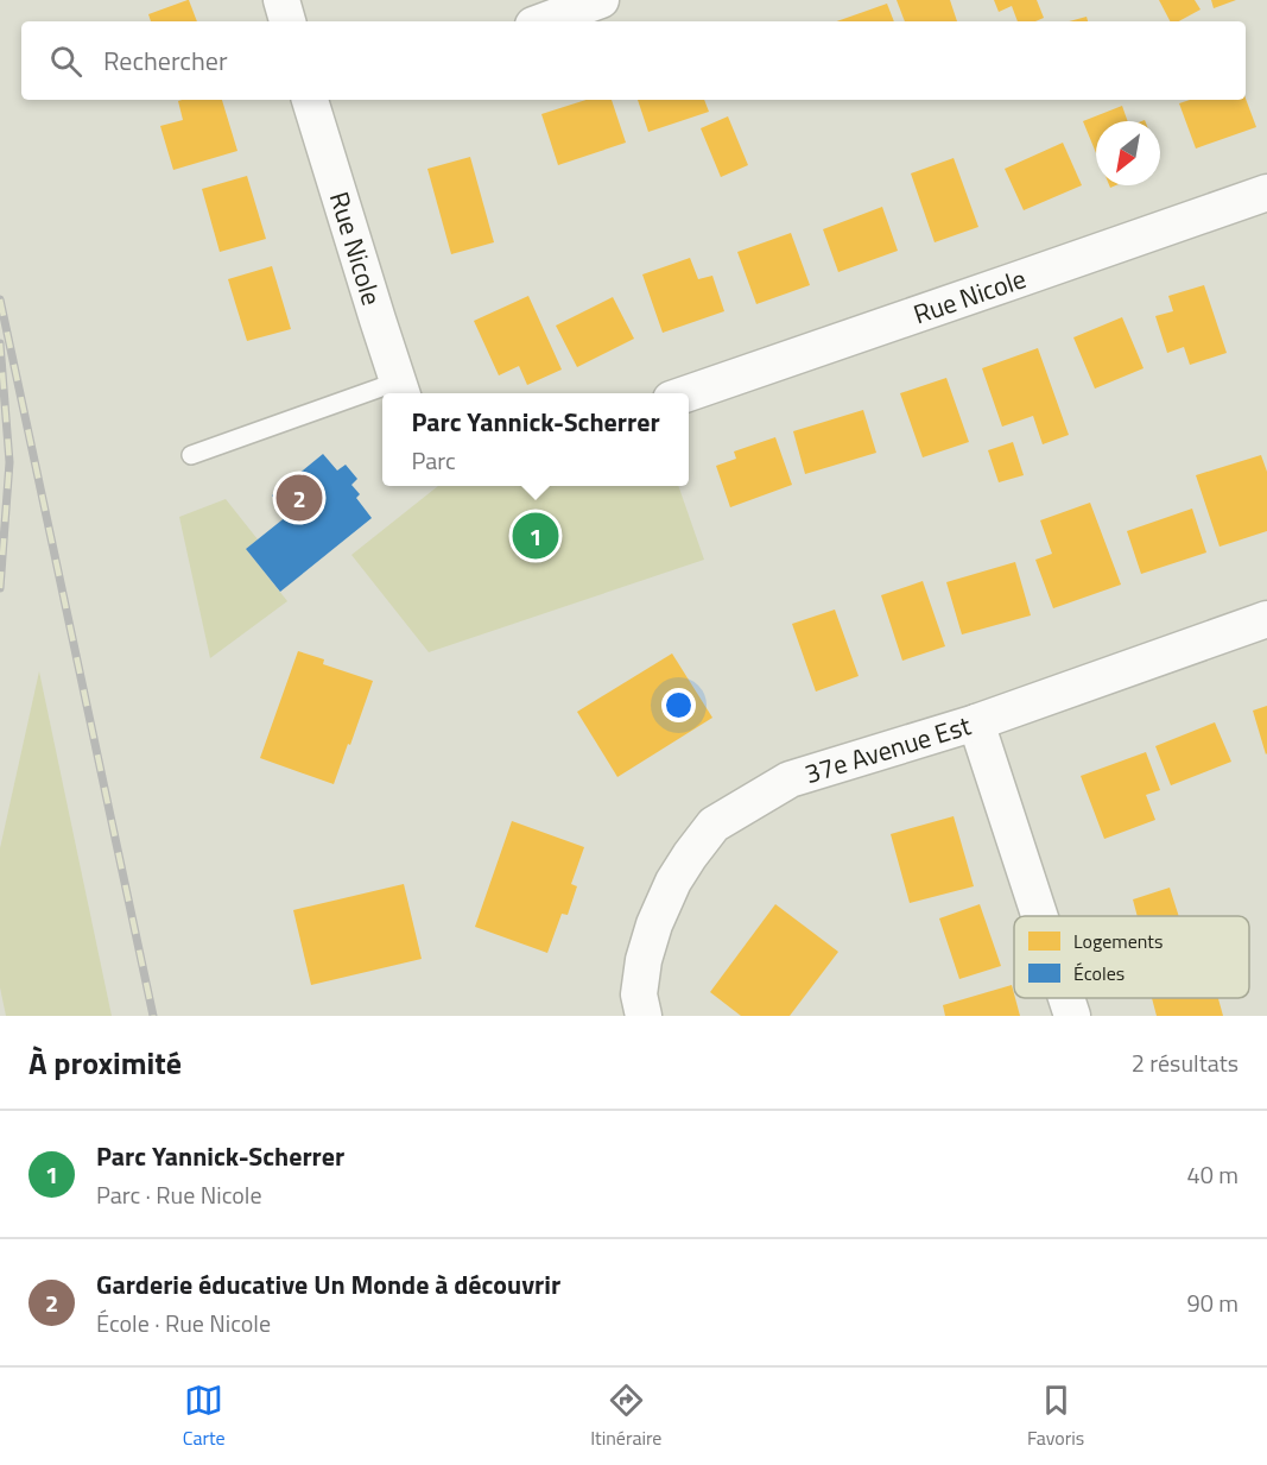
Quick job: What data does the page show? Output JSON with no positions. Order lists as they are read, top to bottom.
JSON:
{
  "streets": {
    "street": ["Rue Nicole", "37e Avenue Est"]
  },
  "legend": ["Logements", "Écoles"],
  "north": "bottom left",
  "page": {
    "search": "Rechercher",
    "popup": ["Parc Yannick-Scherrer", "Parc"],
    "pins": ["2", "1"],
    "heading": ["À proximité", "2 résultats"],
    "list": [
      {
        "mark": "1",
        "name": "Parc Yannick-Scherrer",
        "note": "Parc · Rue Nicole",
        "value": "40 m"
      },
      {
        "mark": "2",
        "name": "Garderie éducative Un Monde à découvrir",
        "note": "École · Rue Nicole",
        "value": "90 m"
      }
    ],
    "nav": ["Carte", "Itinéraire", "Favoris"]
  }
}
